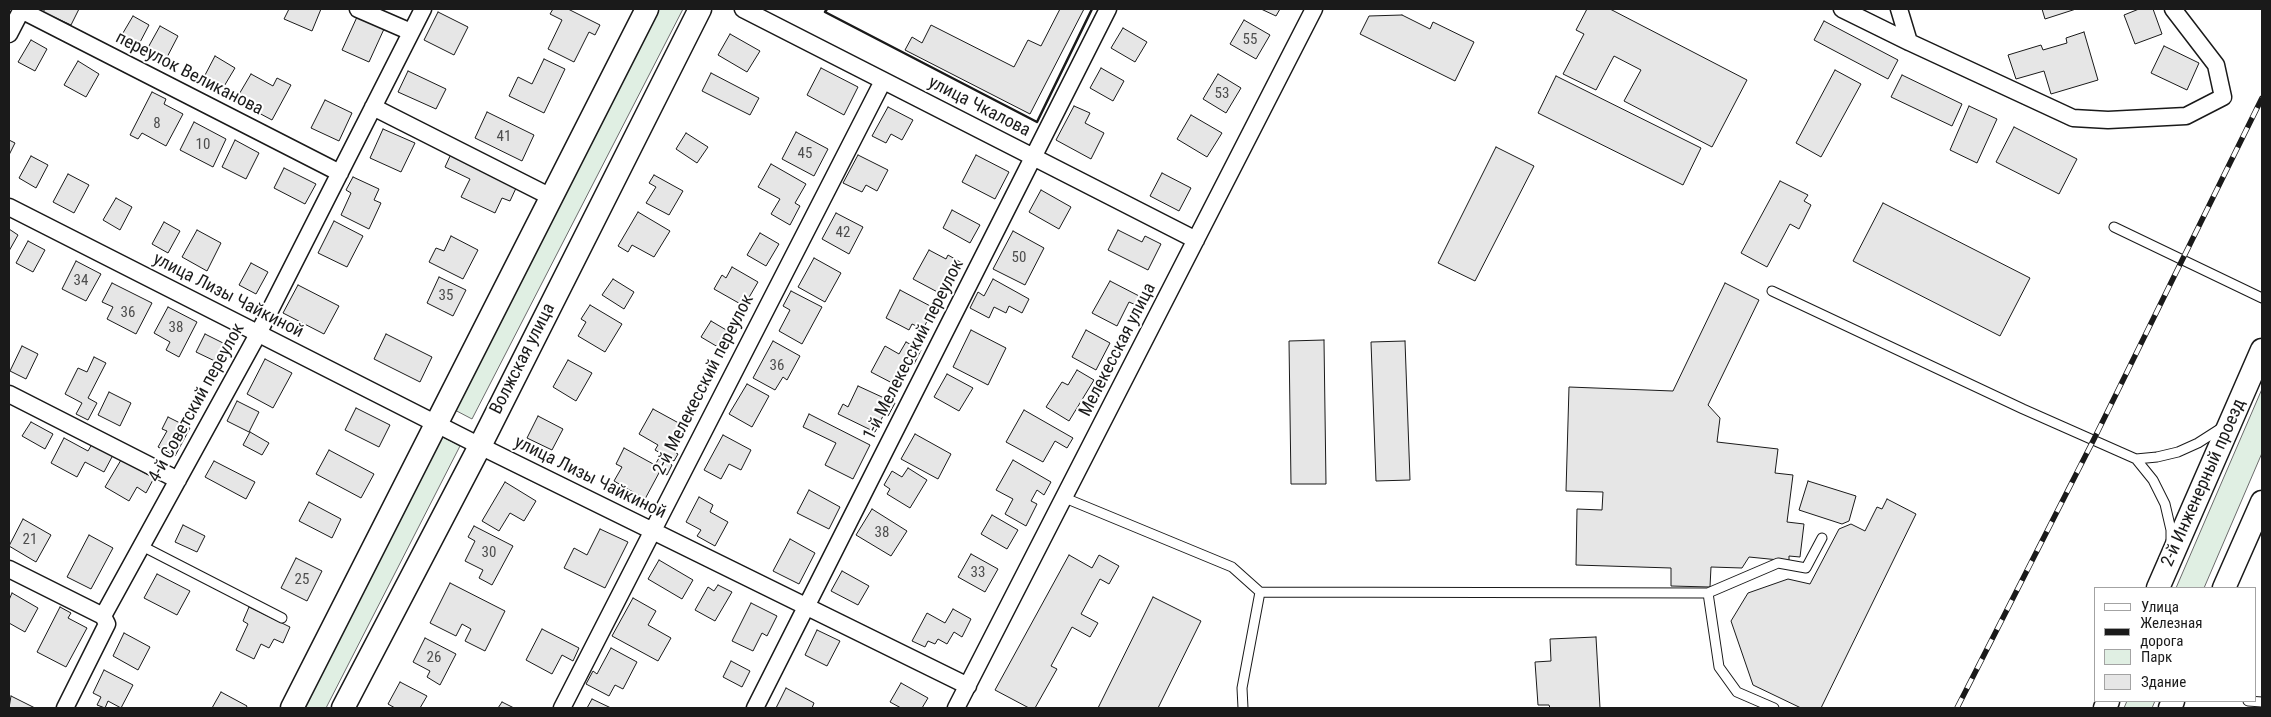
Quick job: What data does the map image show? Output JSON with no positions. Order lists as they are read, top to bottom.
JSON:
{
  "streets": {
    "main road": ["Волжская улица", "2-й Инженерный проезд"],
    "street": [
      "переулок Великанова",
      "улица Чкалова",
      "улица Лизы Чайкиной",
      "1-й Мелекесский переулок",
      "Мелекесская улица",
      "2-й Мелекесский переулок",
      "4-й Советский переулок"
    ]
  },
  "crossings": [
    ["переулок Великанова", "4-й Советский переулок"],
    ["улица Чкалова", "1-й Мелекесский переулок"],
    ["улица Чкалова", "Мелекесская улица"],
    ["улица Чкалова", "2-й Мелекесский переулок"],
    ["улица Лизы Чайкиной", "1-й Мелекесский переулок"],
    ["улица Лизы Чайкиной", "Мелекесская улица"],
    ["улица Лизы Чайкиной", "Волжская улица"],
    ["улица Лизы Чайкиной", "2-й Мелекесский переулок"],
    ["улица Лизы Чайкиной", "4-й Советский переулок"]
  ],
  "house_numbers": [
    "55",
    "53",
    "8",
    "41",
    "10",
    "45",
    "42",
    "50",
    "34",
    "35",
    "36",
    "38",
    "36",
    "38",
    "21",
    "30",
    "33",
    "25",
    "26"
  ],
  "legend": [
    "Улица",
    "Железная дорога",
    "Парк",
    "Здание"
  ]
}
